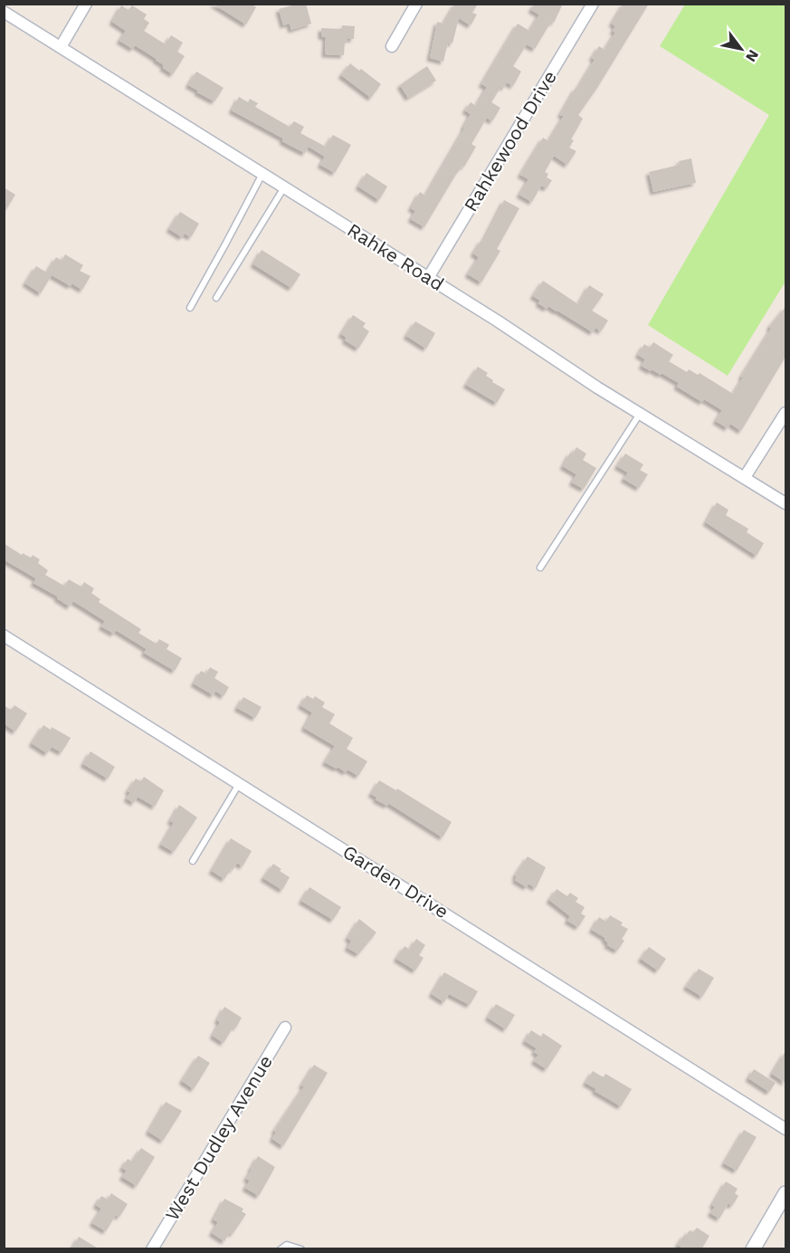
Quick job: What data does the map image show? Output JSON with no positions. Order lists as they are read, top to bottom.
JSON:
{
  "streets": {
    "street": [
      "Rahkewood Drive",
      "Rahke Road",
      "Garden Drive",
      "West Dudley Avenue"
    ]
  },
  "crossings": [
    ["Rahkewood Drive", "Rahke Road"]
  ],
  "north": "bottom right"
}
